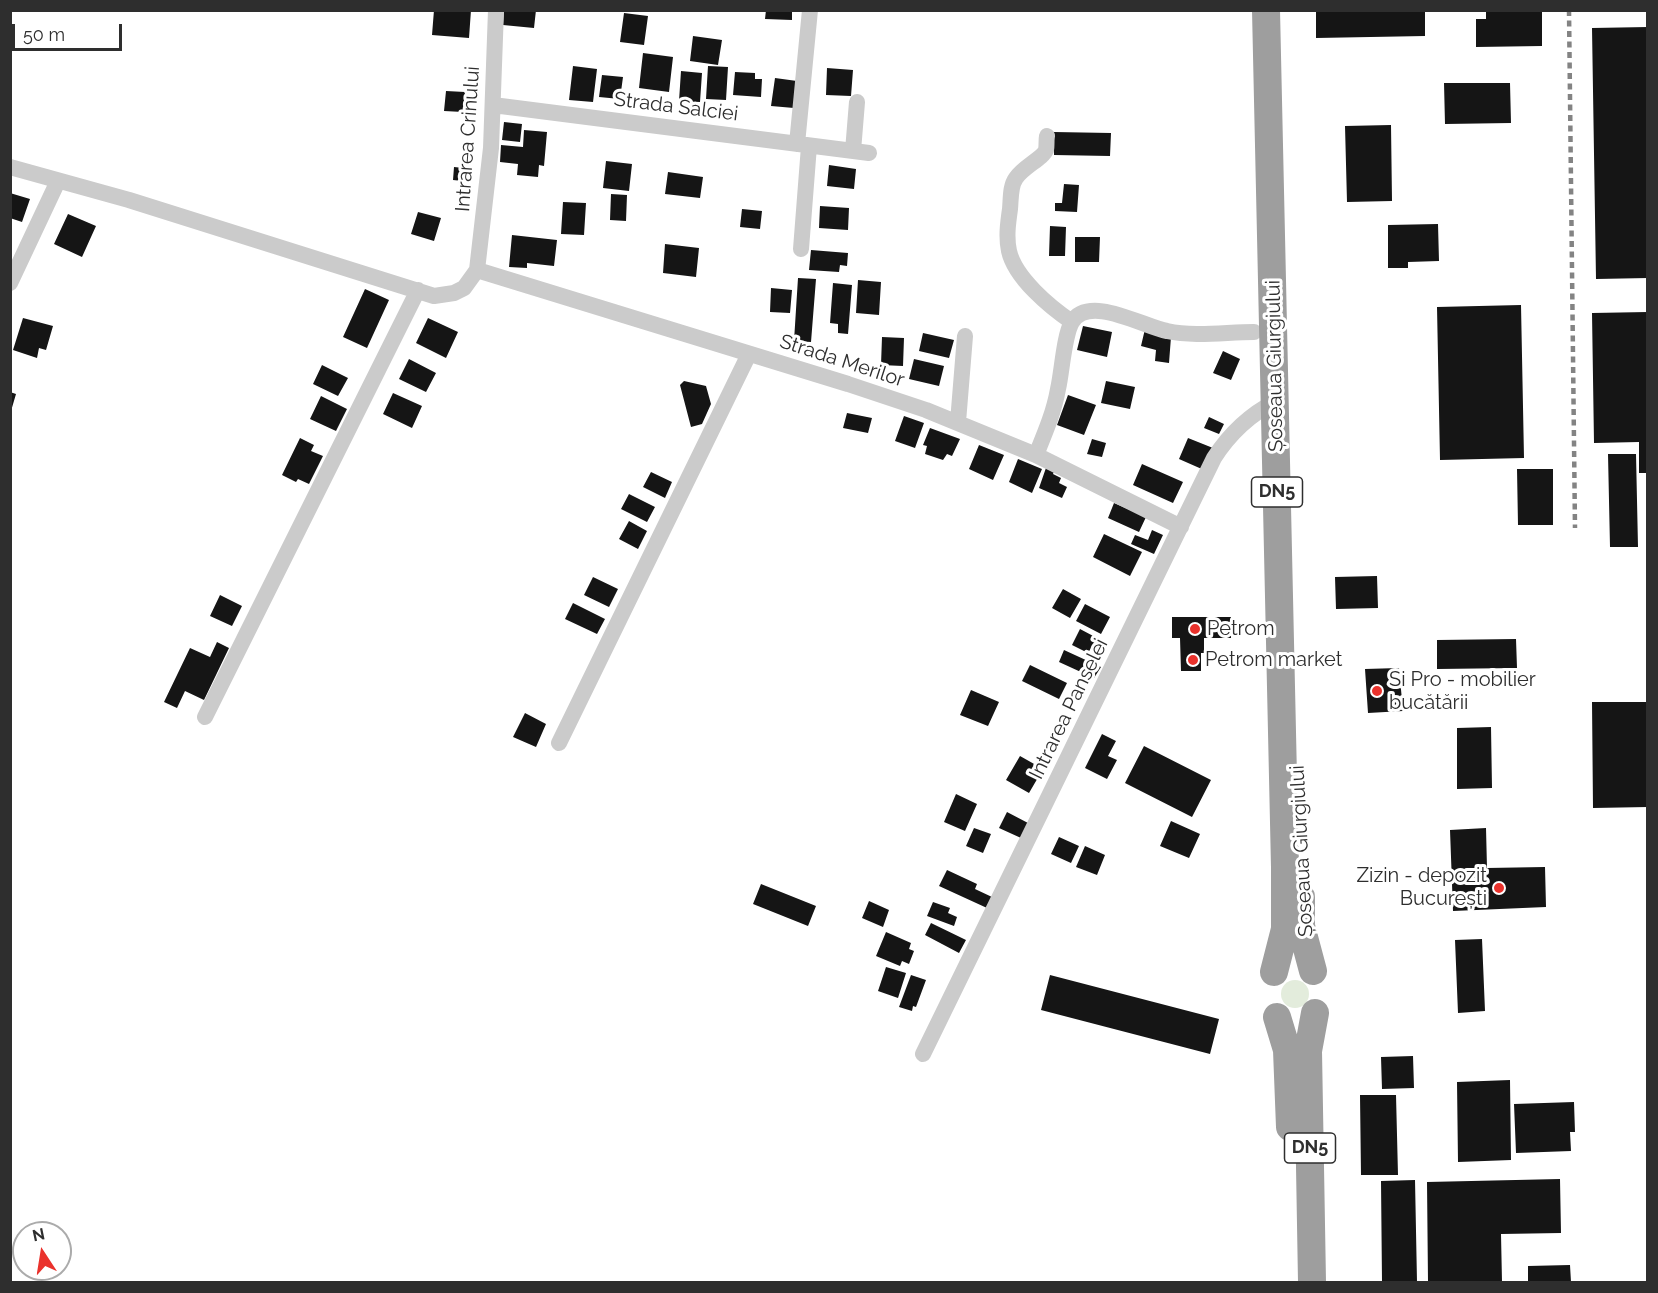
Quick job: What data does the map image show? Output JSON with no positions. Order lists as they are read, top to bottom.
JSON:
{
  "streets": {
    "highway": ["Șoseaua Giurgiului", "DN5"],
    "street": [
      "Strada Salciei",
      "Intrarea Crinului",
      "Strada Merilor",
      "Intrarea Panselei"
    ]
  },
  "crossings": [
    ["Strada Salciei", "Intrarea Crinului"],
    ["Intrarea Crinului", "Strada Merilor"],
    ["Strada Merilor", "Intrarea Panselei"],
    ["Șoseaua Giurgiului", "Intrarea Panselei"]
  ],
  "places": [
    "Petrom",
    "Petrom market",
    "Si Pro - mobilier bucătării",
    "Zizin - depozit București"
  ],
  "scale_bar": "50 m",
  "north": "top"
}
